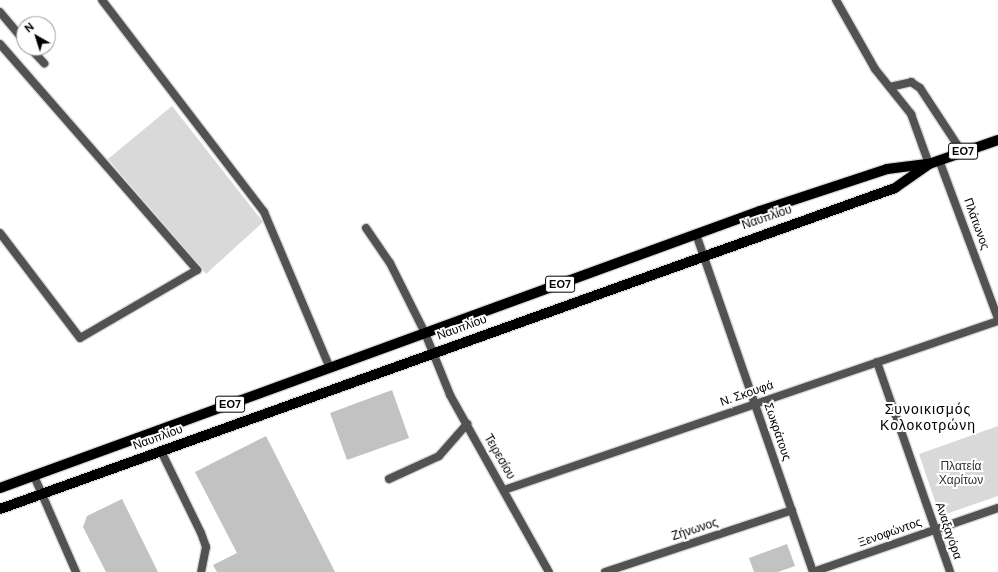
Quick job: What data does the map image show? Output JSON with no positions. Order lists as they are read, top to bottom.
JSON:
{
  "streets": {
    "main road": ["ΕΟ7", "Ναυπλίου"],
    "street": [
      "Πλάτωνος",
      "Ν. Σκουφά",
      "Σωκράτους",
      "Τειρεσίου",
      "Ζήνωνος",
      "Αναξαγόρα",
      "Ξενοφώντος"
    ]
  },
  "crossings": [
    ["Ναυπλίου", "Πλάτωνος"],
    ["Ναυπλίου", "Σωκράτους"],
    ["Ναυπλίου", "Τειρεσίου"],
    ["Πλάτωνος", "Ν. Σκουφά"],
    ["Ν. Σκουφά", "Σωκράτους"],
    ["Ν. Σκουφά", "Τειρεσίου"],
    ["Ν. Σκουφά", "Αναξαγόρα"],
    ["Σωκράτους", "Ζήνωνος"],
    ["Σωκράτους", "Ξενοφώντος"],
    ["Αναξαγόρα", "Ξενοφώντος"]
  ],
  "districts": ["Συνοικισμός Κολοκοτρώνη"],
  "parks": ["Πλατεία Χαρίτων"],
  "north": "top left"
}
